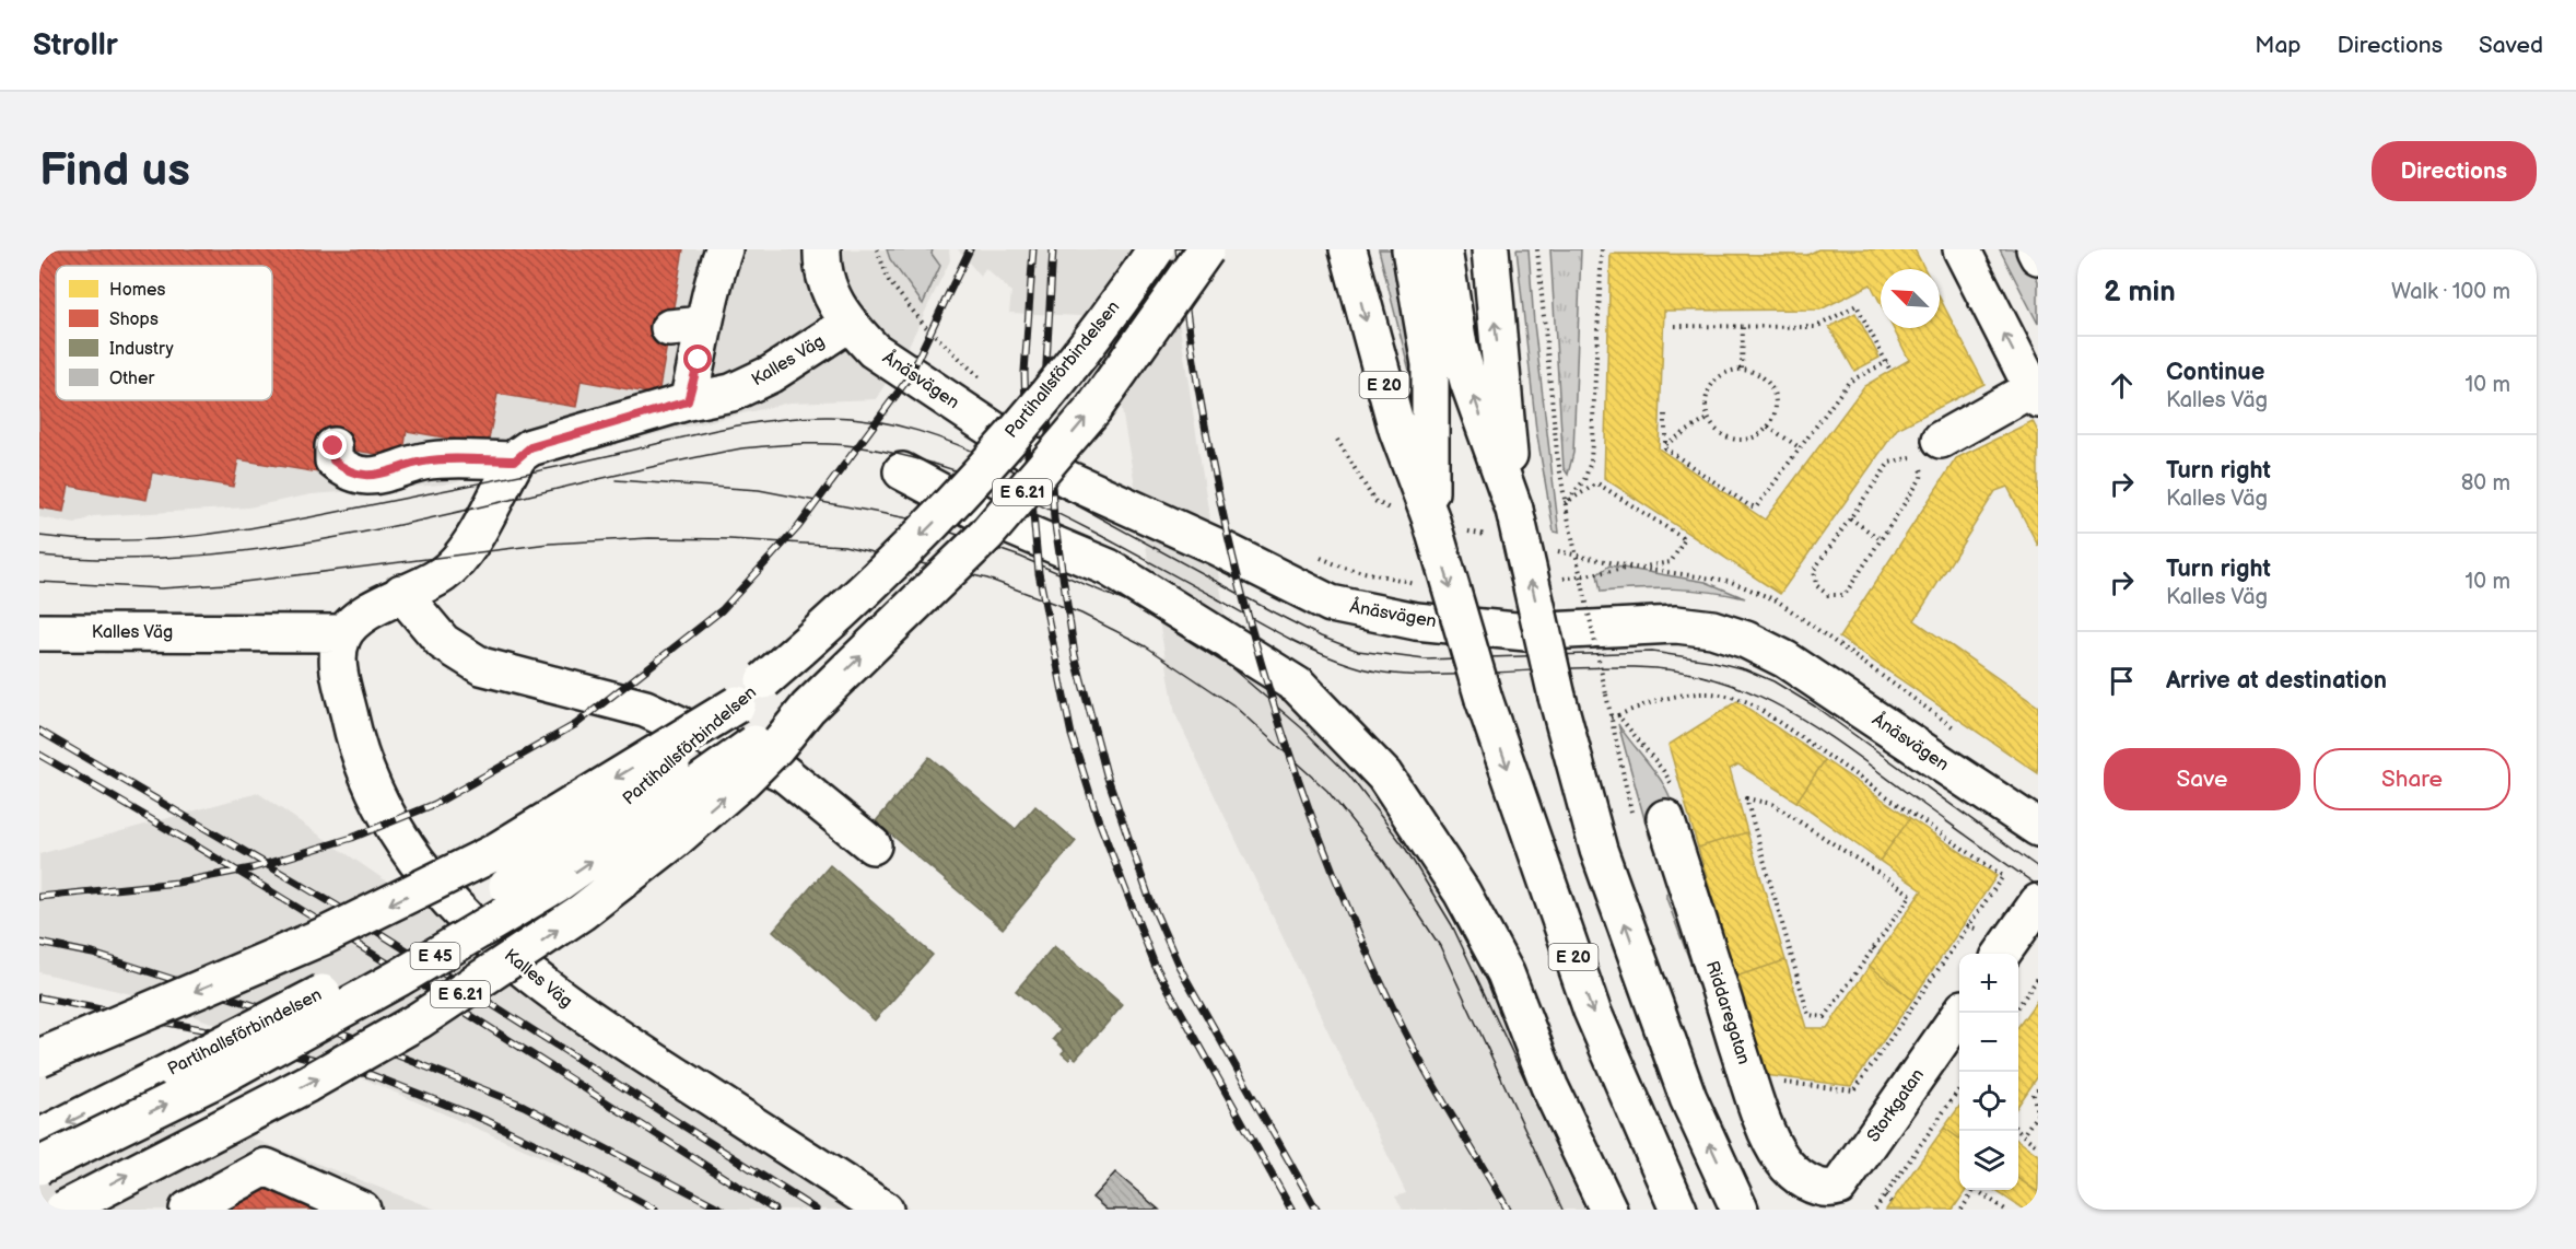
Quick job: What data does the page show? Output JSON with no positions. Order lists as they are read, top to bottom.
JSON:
{
  "streets": {
    "main road": [
      "Kalles Väg",
      "Partihallsförbindelsen",
      "Ånäsvägen",
      "E 20",
      "E 6.21",
      "E 45",
      "Riddaregatan",
      "Storkgatan"
    ]
  },
  "crossings": [
    ["Kalles Väg", "Ånäsvägen"],
    ["Partihallsförbindelsen", "E 6.21"],
    ["Riddaregatan", "Storkgatan"]
  ],
  "legend": [
    "Homes",
    "Shops",
    "Industry",
    "Other"
  ],
  "north": "top left",
  "page": {
    "header": "Strollr",
    "nav": ["Map", "Directions", "Saved"],
    "buttons": [
      "Directions",
      ["Save", "Share"]
    ],
    "title": "Find us",
    "heading": ["2 min", "Walk · 100 m"],
    "list": [
      ["Continue", "Kalles Väg", "10 m"],
      ["Turn right", "Kalles Väg", "80 m"],
      ["Turn right", "Kalles Väg", "10 m"],
      "Arrive at destination"
    ],
    "map_buttons": ["+", "−"]
  }
}
